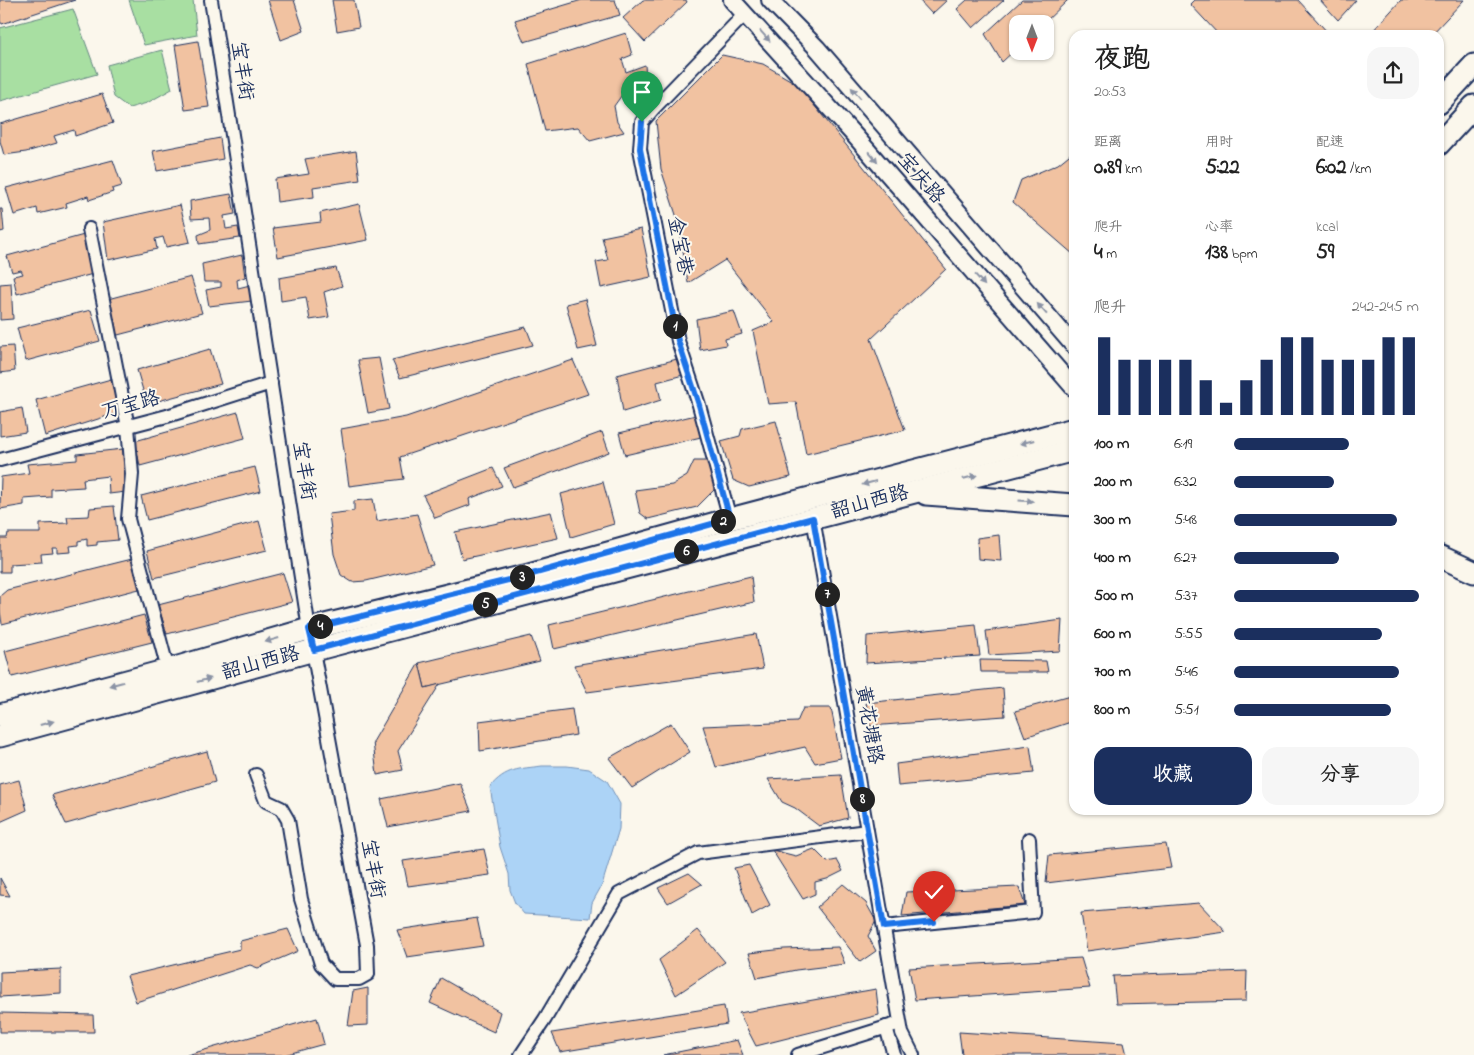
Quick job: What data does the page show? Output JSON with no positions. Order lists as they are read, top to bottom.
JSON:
{
  "streets": {
    "main road": ["韶山西路"],
    "street": [
      "宝丰街",
      "宝庆路",
      "金宝巷",
      "万宝路",
      "黄花塘路"
    ]
  },
  "crossings": [
    ["宝丰街", "万宝路"],
    ["宝丰街", "韶山西路"],
    ["宝庆路", "金宝巷"],
    ["金宝巷", "韶山西路"],
    ["韶山西路", "黄花塘路"]
  ],
  "north": "bottom",
  "page": {
    "heading": ["夜跑", "20:53"],
    "stats": [
      ["距离", "0.89 km"],
      ["用时", "5:22"],
      ["配速", "6:02 /km"],
      ["爬升", "4 m"],
      ["心率", "138 bpm"],
      ["kcal", "59"]
    ],
    "chart": ["爬升", "242–245 m"],
    "pins": [
      "1",
      "2",
      "6",
      "3",
      "7",
      "5",
      "4",
      "8"
    ],
    "list": [
      {
        "name": "100 m",
        "note": "6:19"
      },
      {
        "name": "200 m",
        "note": "6:32"
      },
      {
        "name": "300 m",
        "note": "5:48"
      },
      {
        "name": "400 m",
        "note": "6:27"
      },
      {
        "name": "500 m",
        "note": "5:37"
      },
      {
        "name": "600 m",
        "note": "5:55"
      },
      {
        "name": "700 m",
        "note": "5:46"
      },
      {
        "name": "800 m",
        "note": "5:51"
      }
    ],
    "buttons": ["收藏", "分享"]
  }
}
